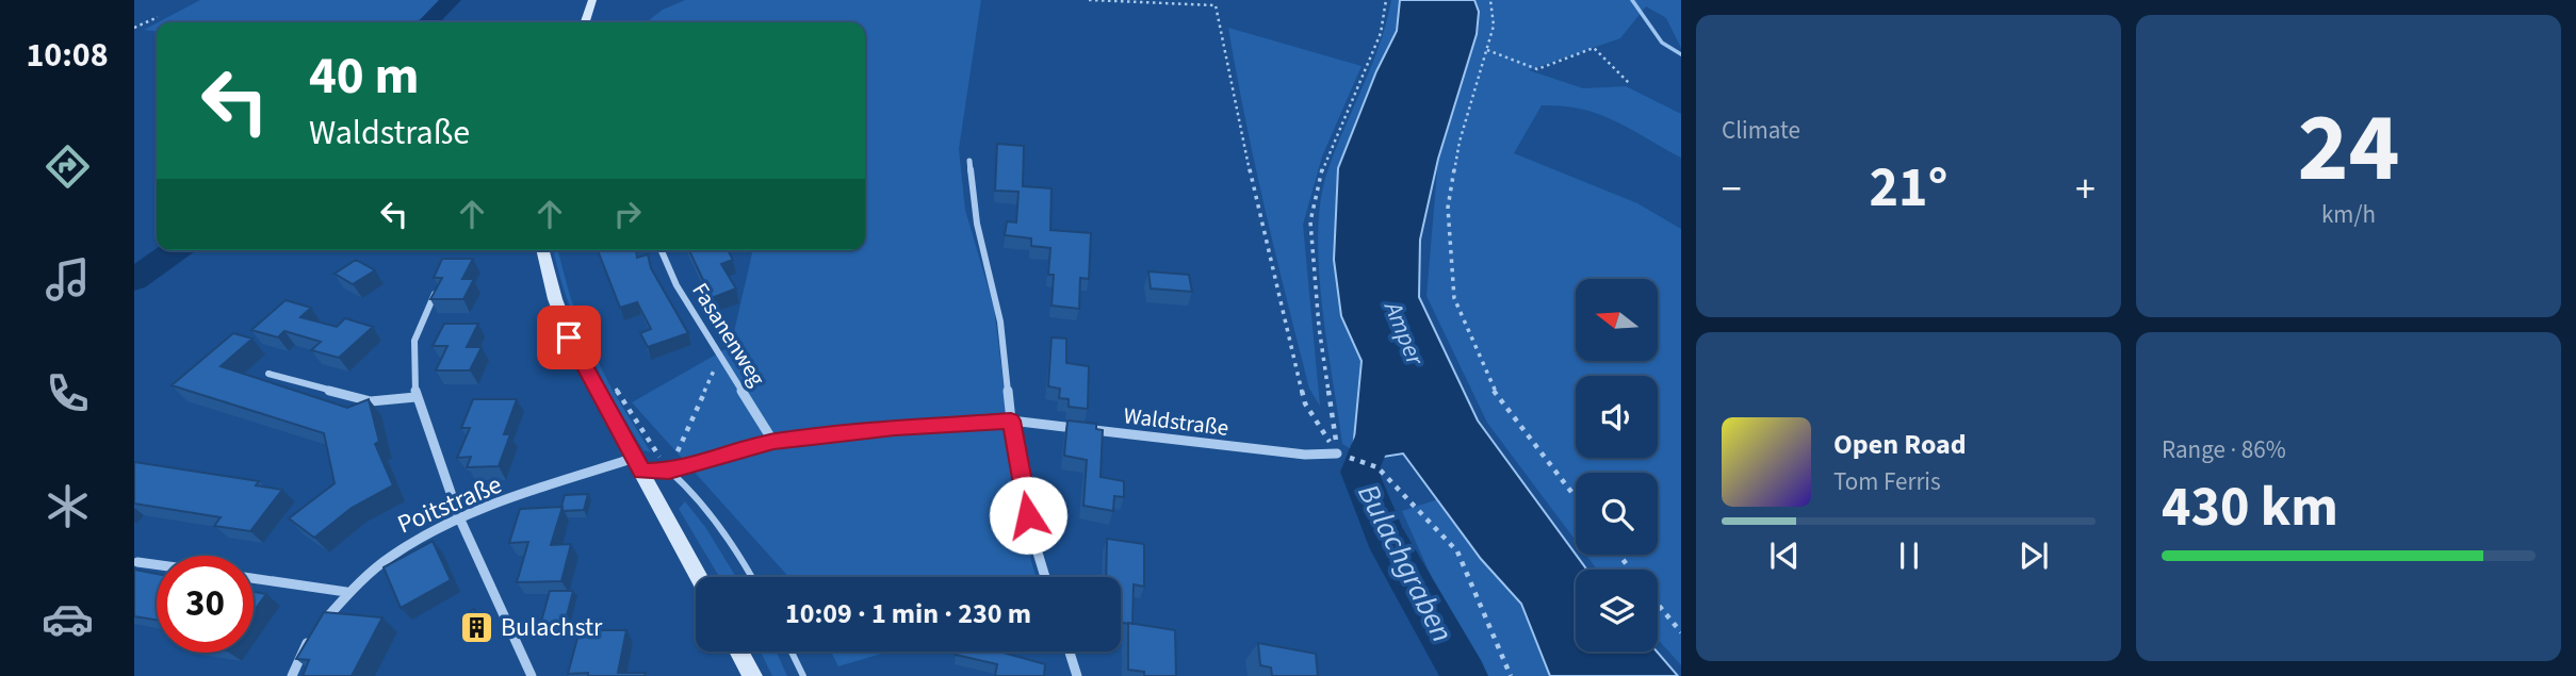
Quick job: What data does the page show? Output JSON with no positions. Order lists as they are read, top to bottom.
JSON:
{
  "streets": {
    "street": ["Fasanenweg", "Waldstraße", "Poitstraße"]
  },
  "crossings": [
    ["Fasanenweg", "Waldstraße"],
    ["Waldstraße", "Poitstraße"]
  ],
  "water": ["Amper", "Bulachgraben"],
  "places": {
    "building": ["Bulachstr"]
  },
  "north": "left",
  "page": {
    "tabs": "10:08",
    "tile": [
      "Climate",
      ["24", "km/h"],
      ["Range · 86%", "430 km"]
    ],
    "turn": ["40 m", "Waldstraße"],
    "heat": ["−", "21°", "+"],
    "song": ["Open Road", "Tom Ferris"],
    "limit": "30",
    "trip": "10:09 · 1 min · 230 m"
  }
}
